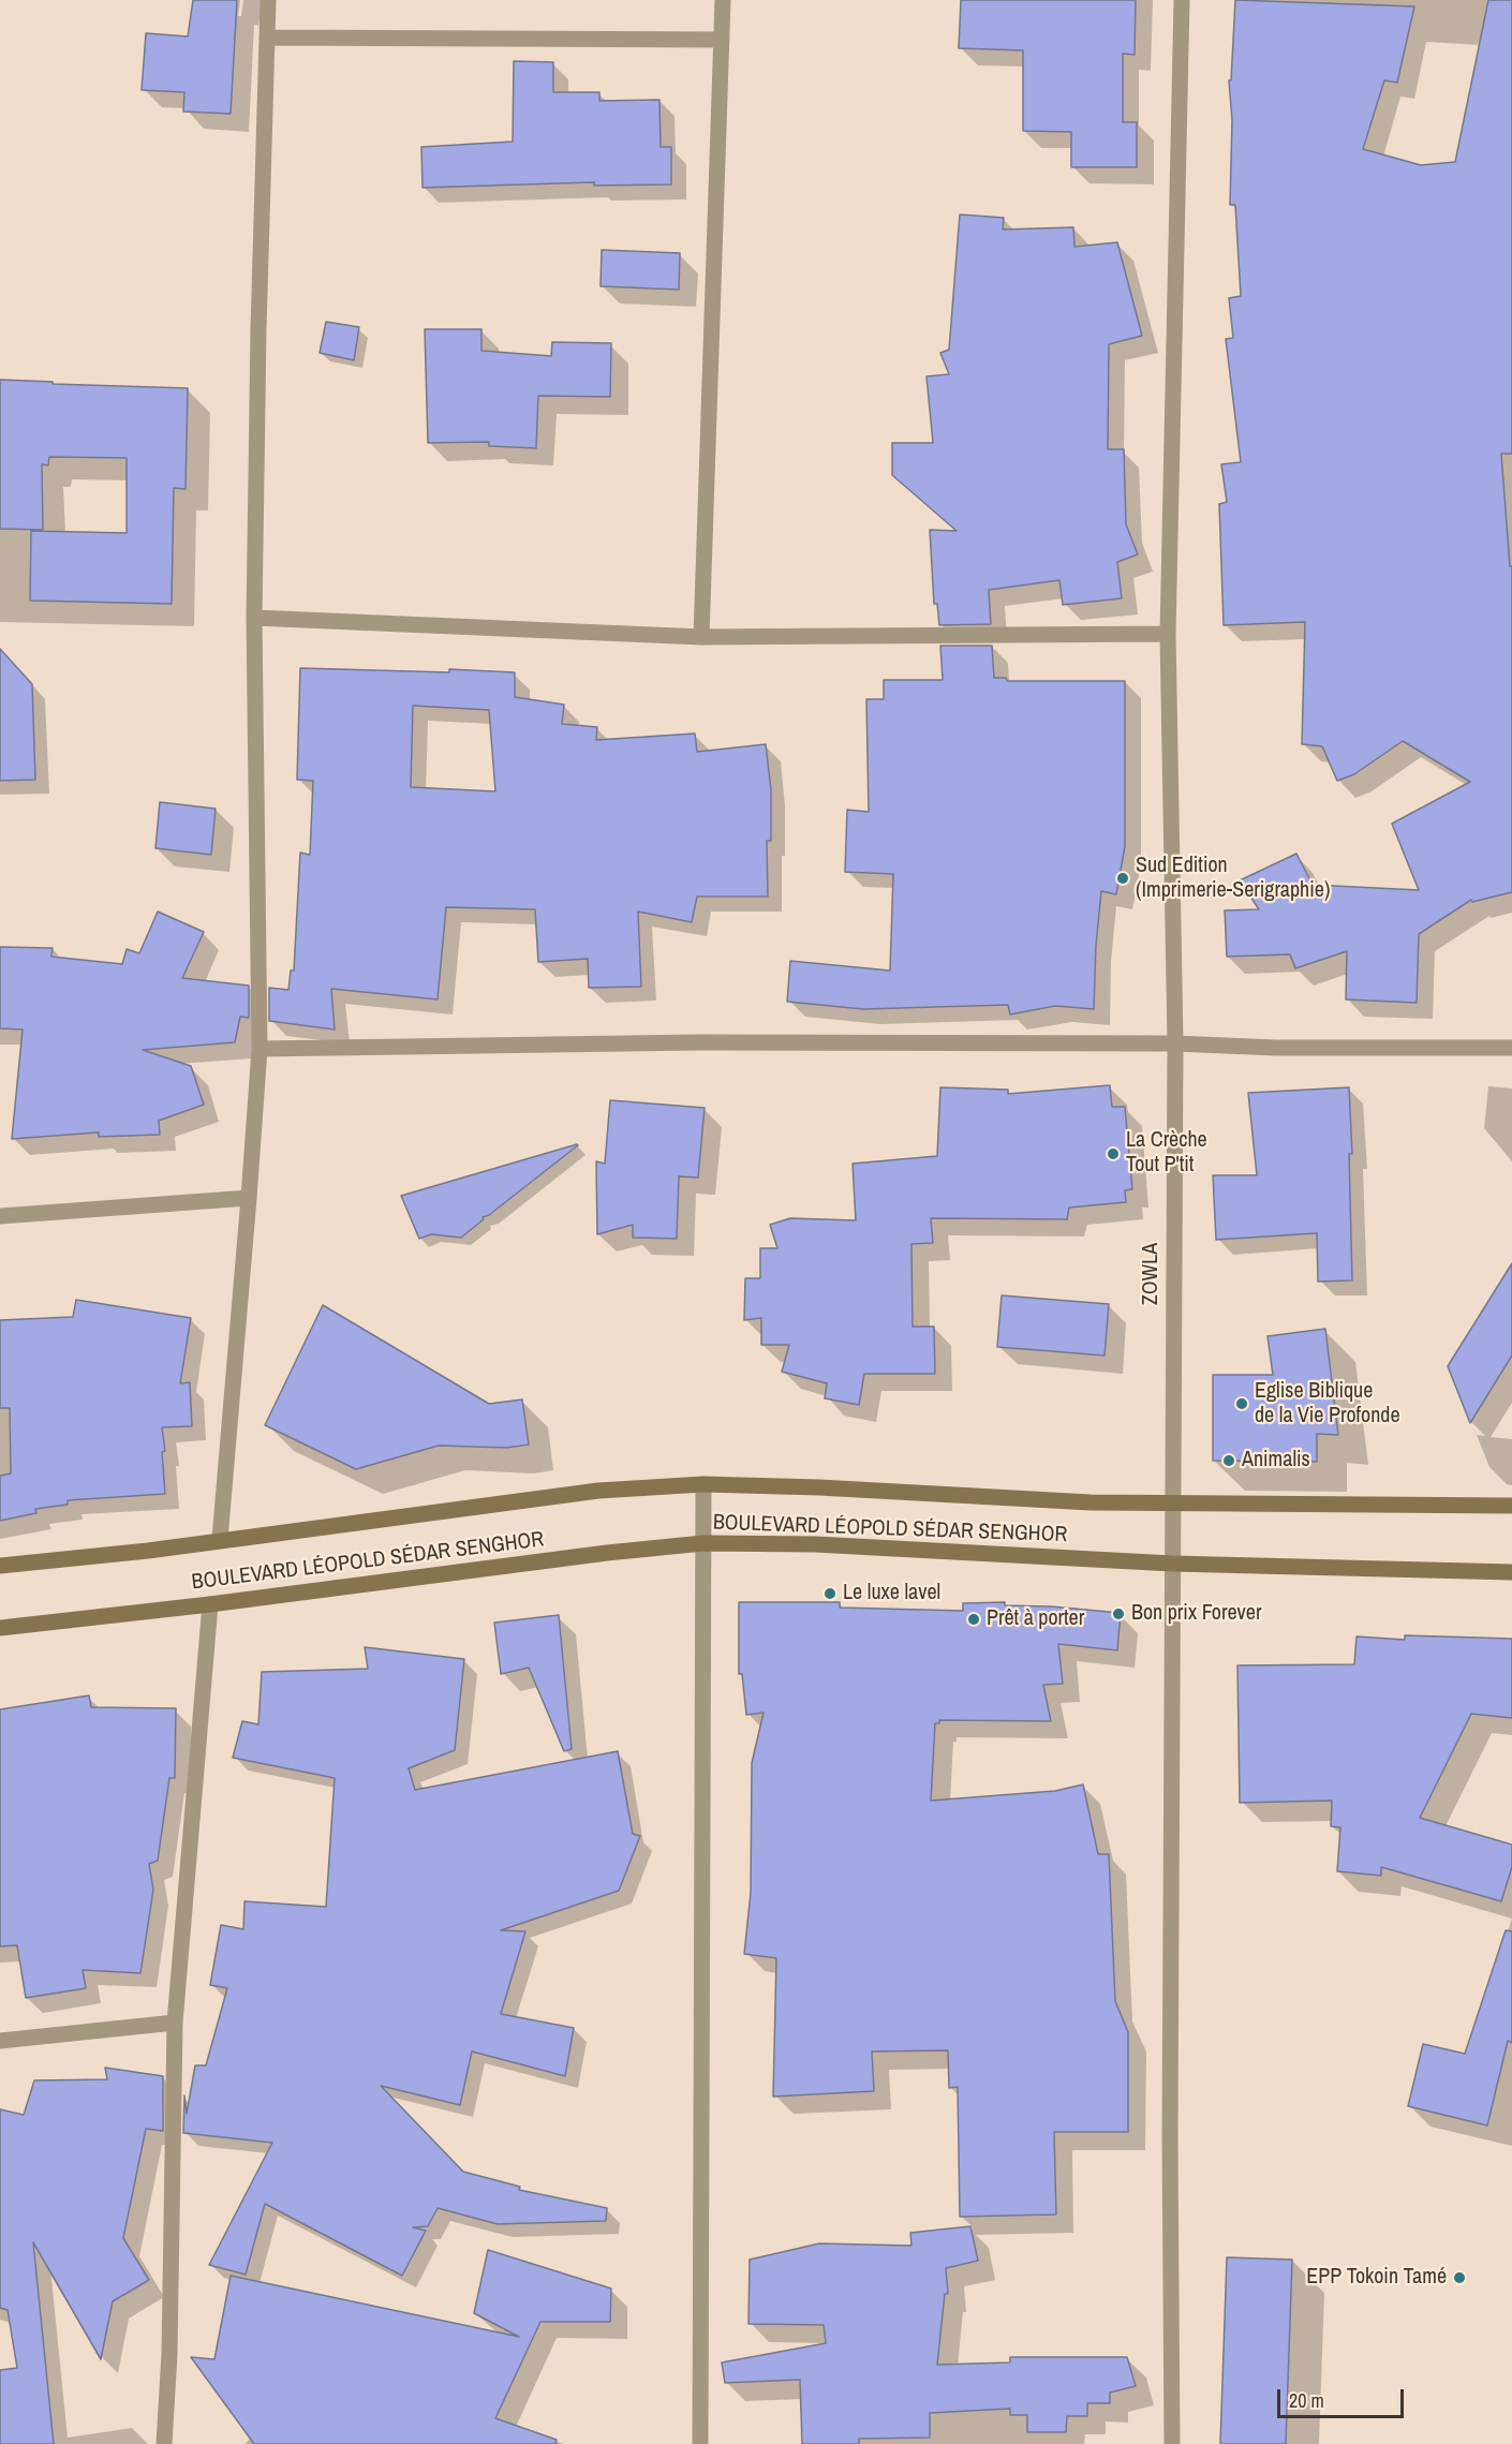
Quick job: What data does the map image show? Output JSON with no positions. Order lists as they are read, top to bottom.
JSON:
{
  "streets": {
    "main road": ["BOULEVARD LÉOPOLD SÉDAR SENGHOR"],
    "street": ["ZOWLA"]
  },
  "crossings": [
    ["ZOWLA", "BOULEVARD LÉOPOLD SÉDAR SENGHOR"]
  ],
  "places": [
    "Sud Edition (Imprimerie-Serigraphie)",
    "La Crèche Tout P'tit",
    "Eglise Biblique de la Vie Profonde",
    "Animalis",
    "Le luxe lavel",
    "Bon prix Forever",
    "Prêt à porter",
    "EPP Tokoin Tamé"
  ],
  "scale_bar": "20 m"
}
